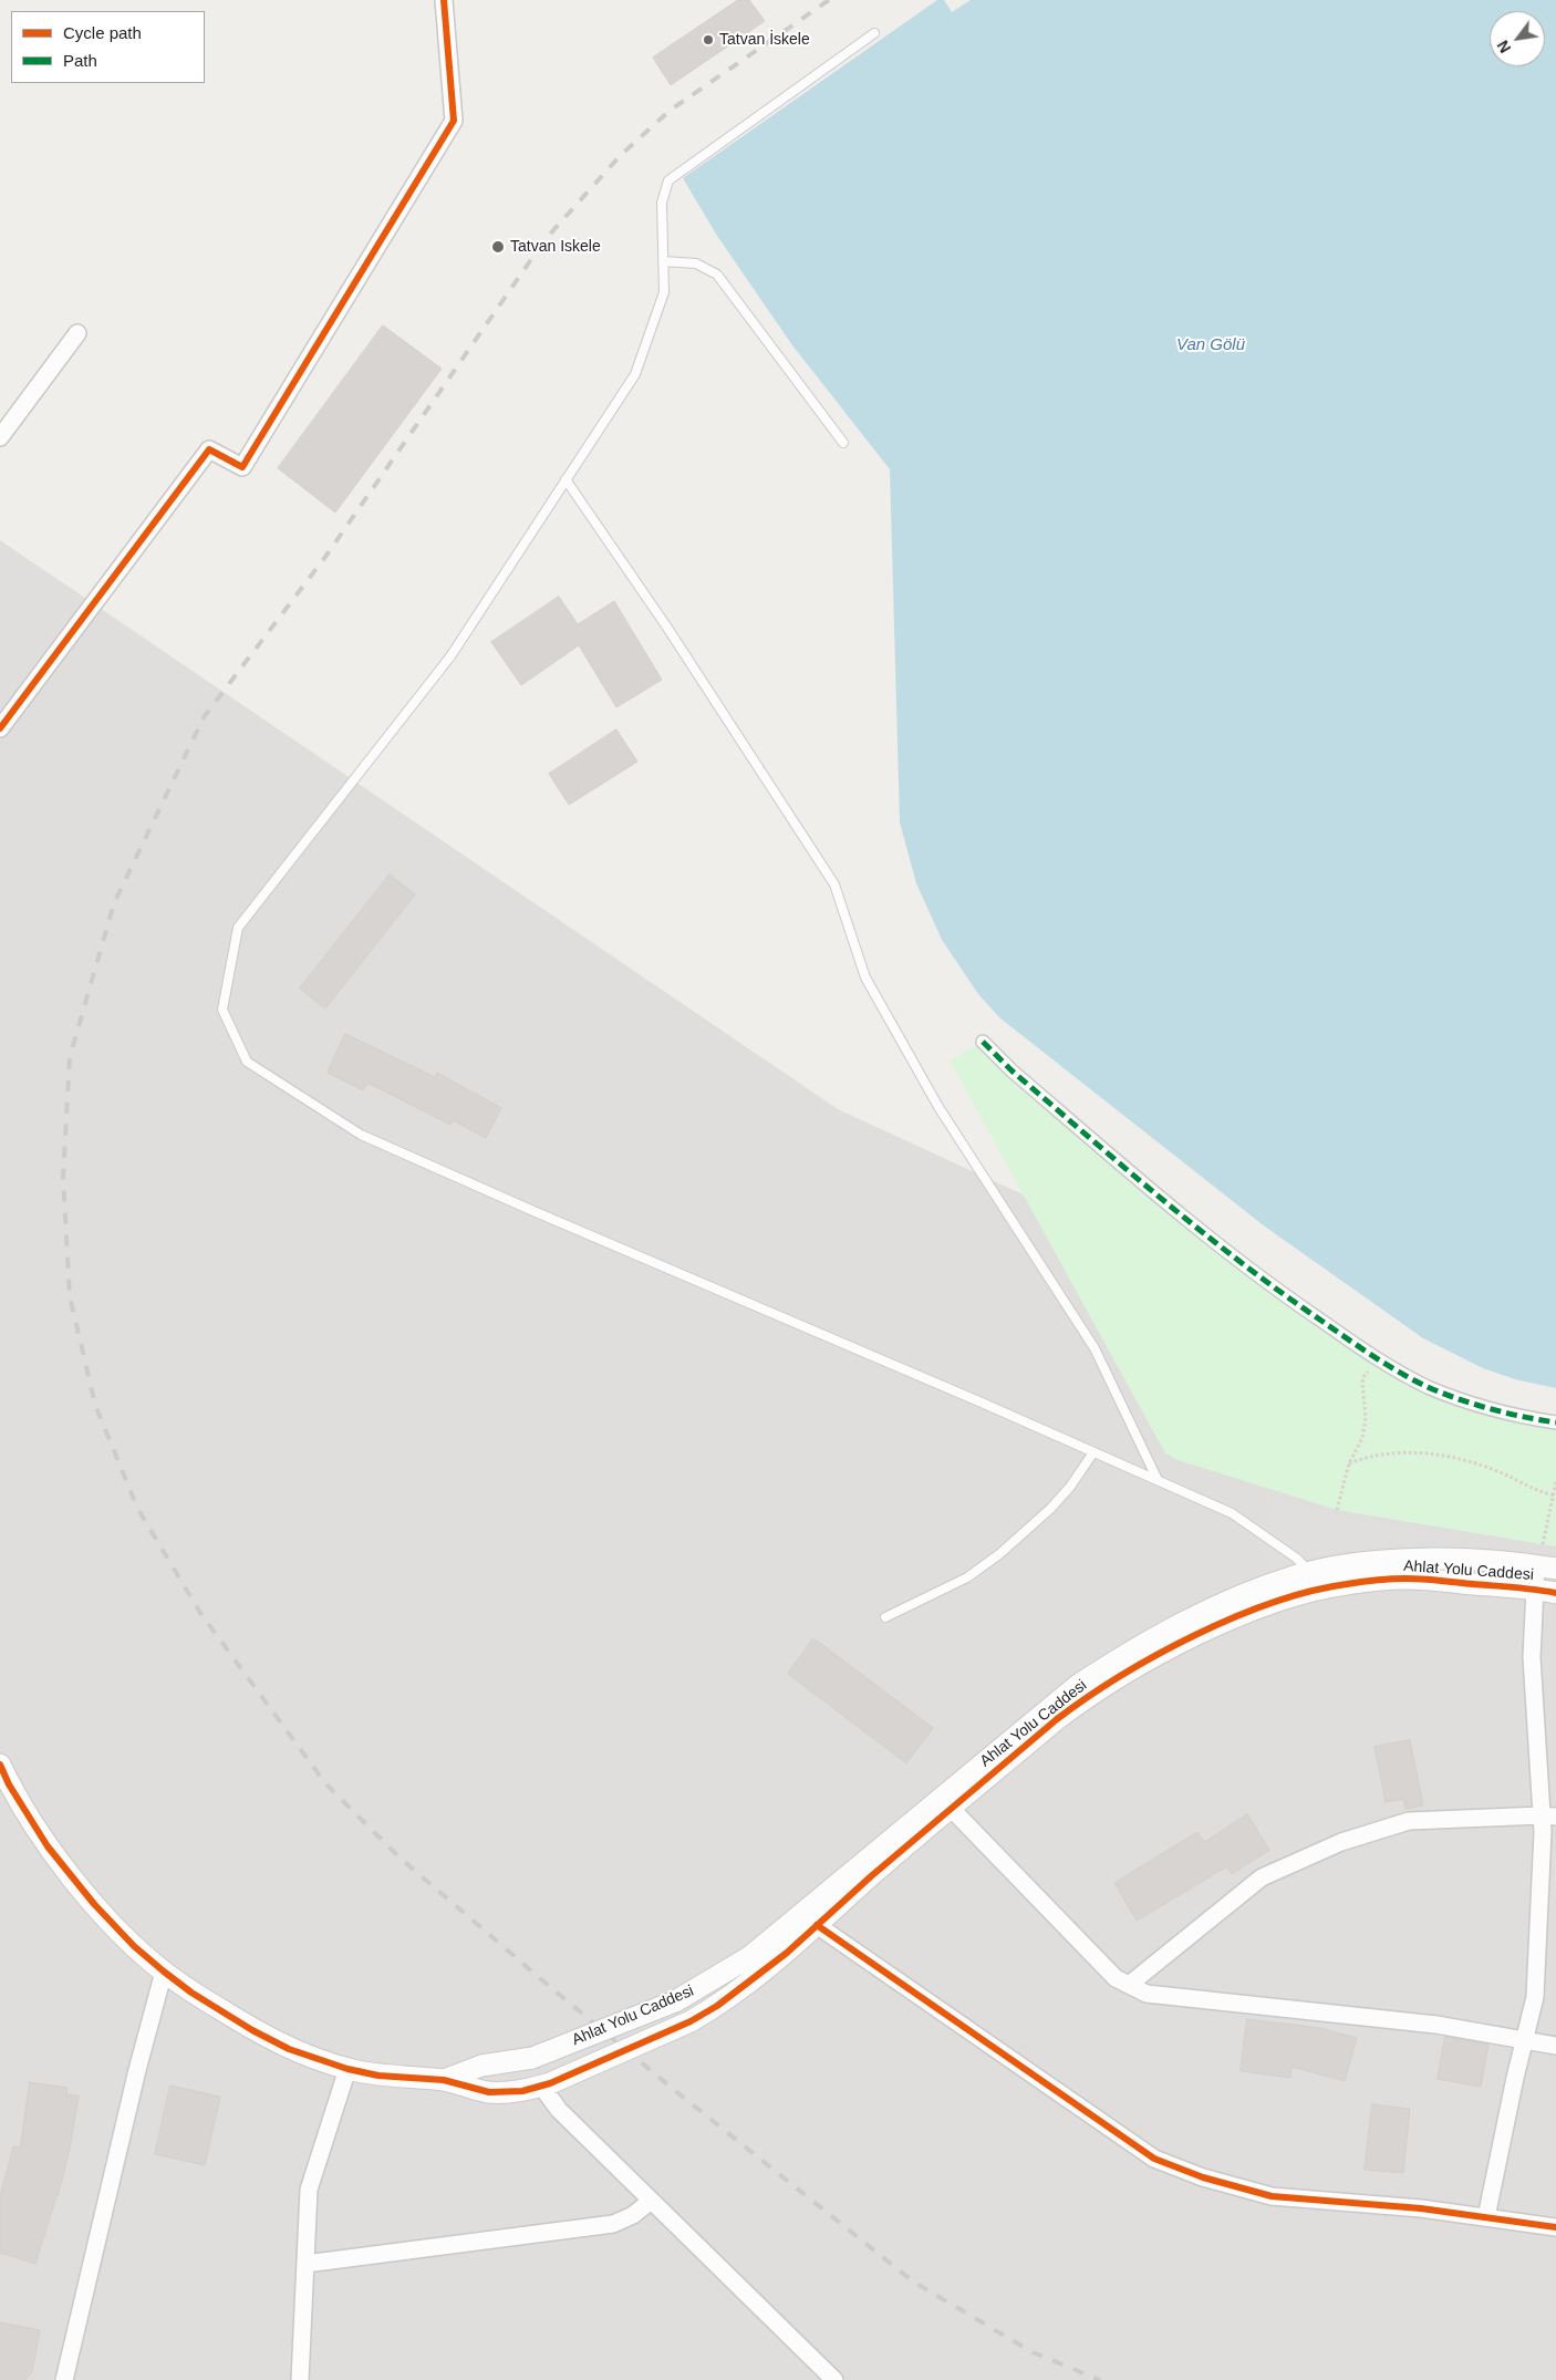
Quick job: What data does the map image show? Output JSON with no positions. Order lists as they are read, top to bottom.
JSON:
{
  "streets": {
    "street": ["Ahlat Yolu Caddesi"]
  },
  "water": ["Van Gölü"],
  "places": ["Tatvan İskele", "Tatvan Iskele"],
  "legend": ["Cycle path", "Path"],
  "north": "bottom left"
}
